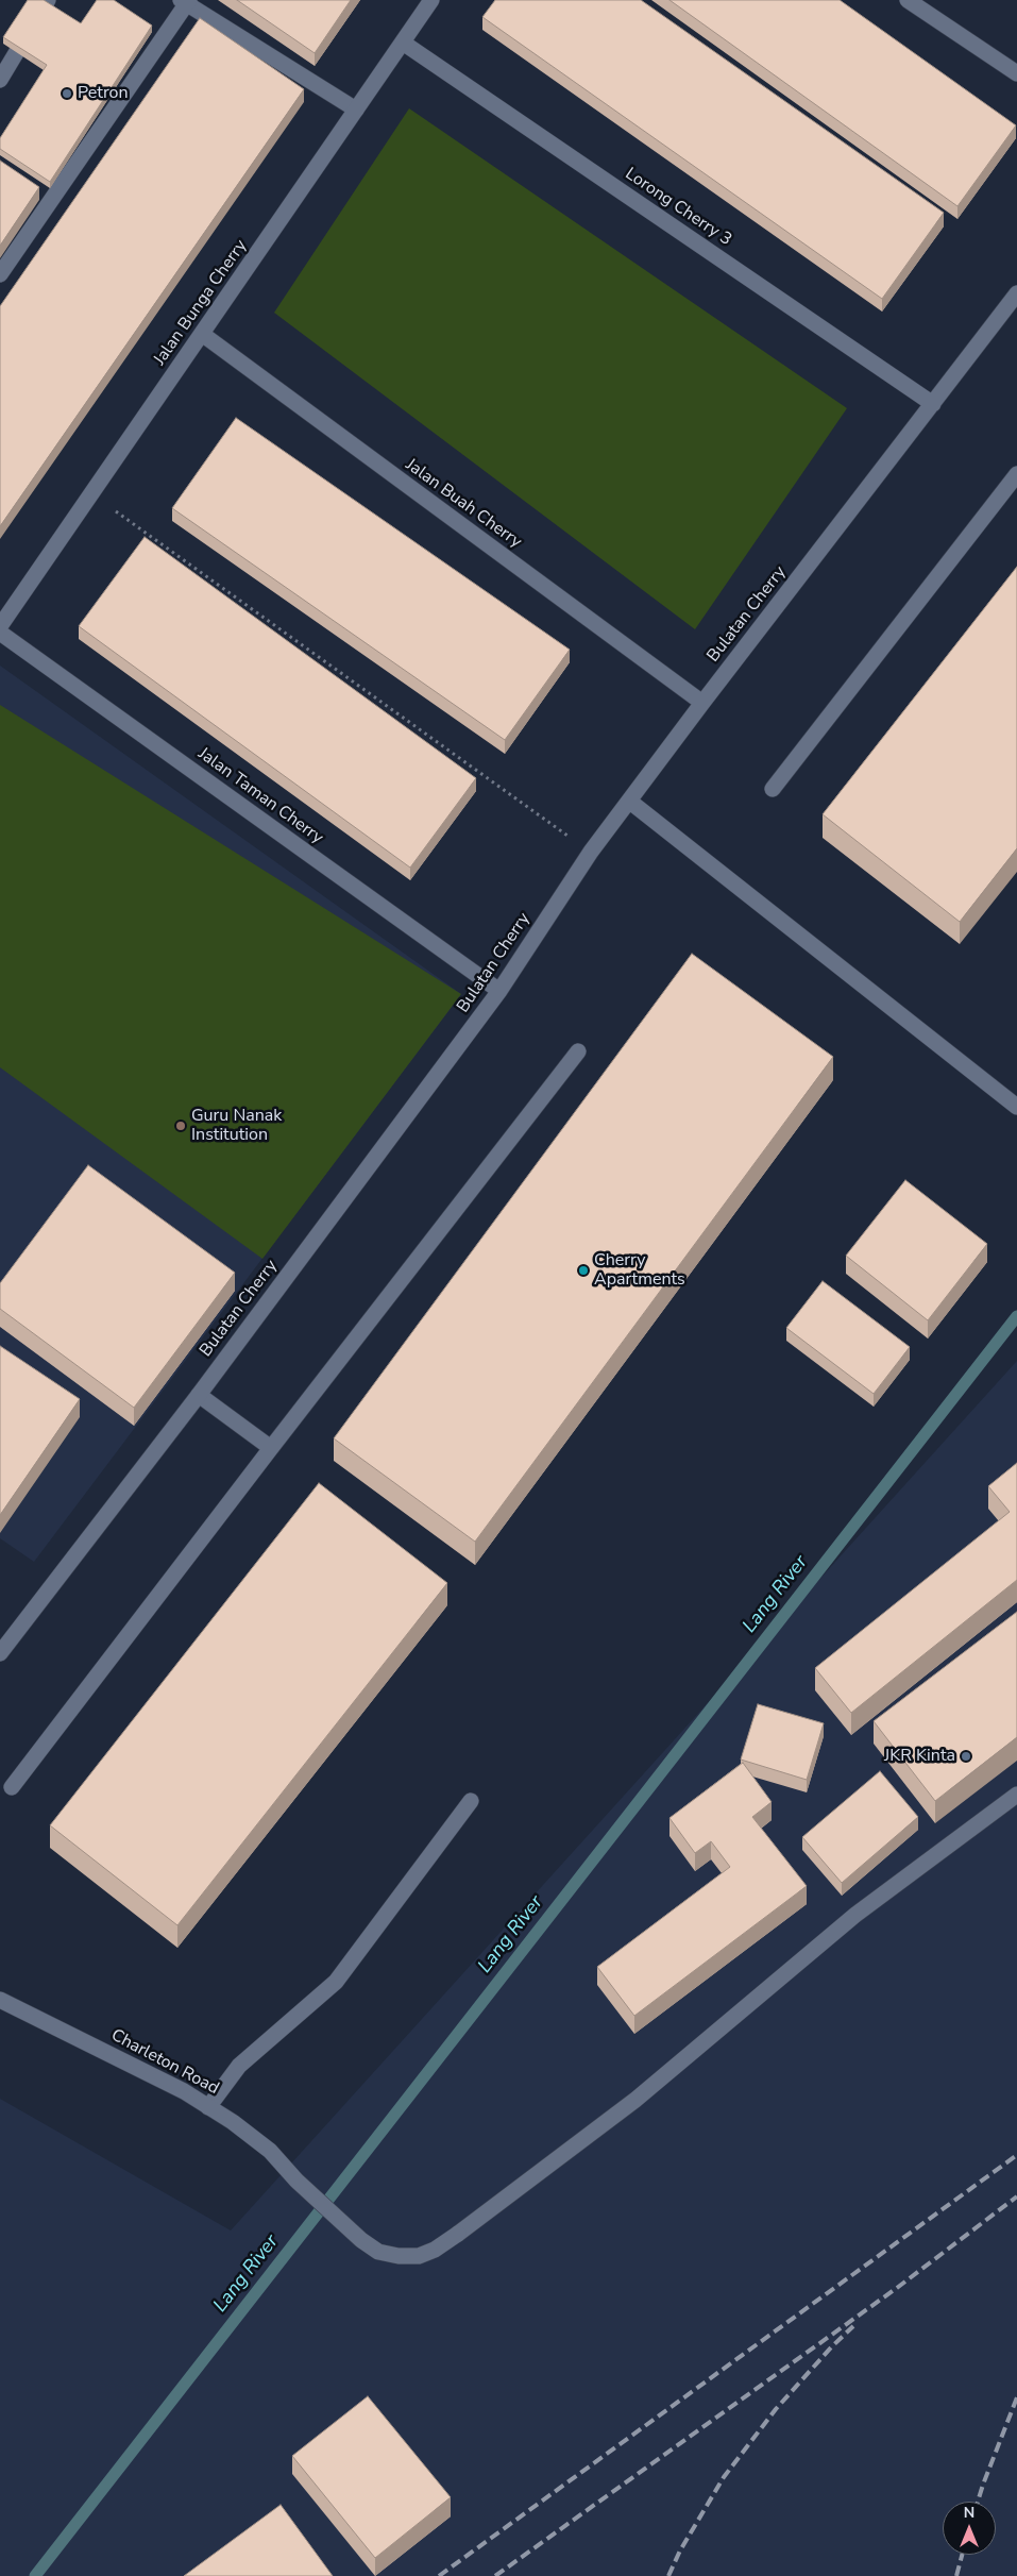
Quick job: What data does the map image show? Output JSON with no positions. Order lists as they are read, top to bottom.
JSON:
{
  "streets": {
    "street": [
      "Lorong Cherry 3",
      "Jalan Bunga Cherry",
      "Jalan Buah Cherry",
      "Bulatan Cherry",
      "Jalan Taman Cherry",
      "Charleton Road"
    ]
  },
  "crossings": [
    ["Lorong Cherry 3", "Jalan Bunga Cherry"],
    ["Lorong Cherry 3", "Bulatan Cherry"],
    ["Jalan Bunga Cherry", "Jalan Buah Cherry"],
    ["Jalan Buah Cherry", "Bulatan Cherry"],
    ["Bulatan Cherry", "Jalan Taman Cherry"]
  ],
  "water": ["Lang River"],
  "places": [
    "Petron",
    "Guru Nanak Institution",
    "Cherry Apartments",
    "JKR Kinta"
  ],
  "north": "top"
}
